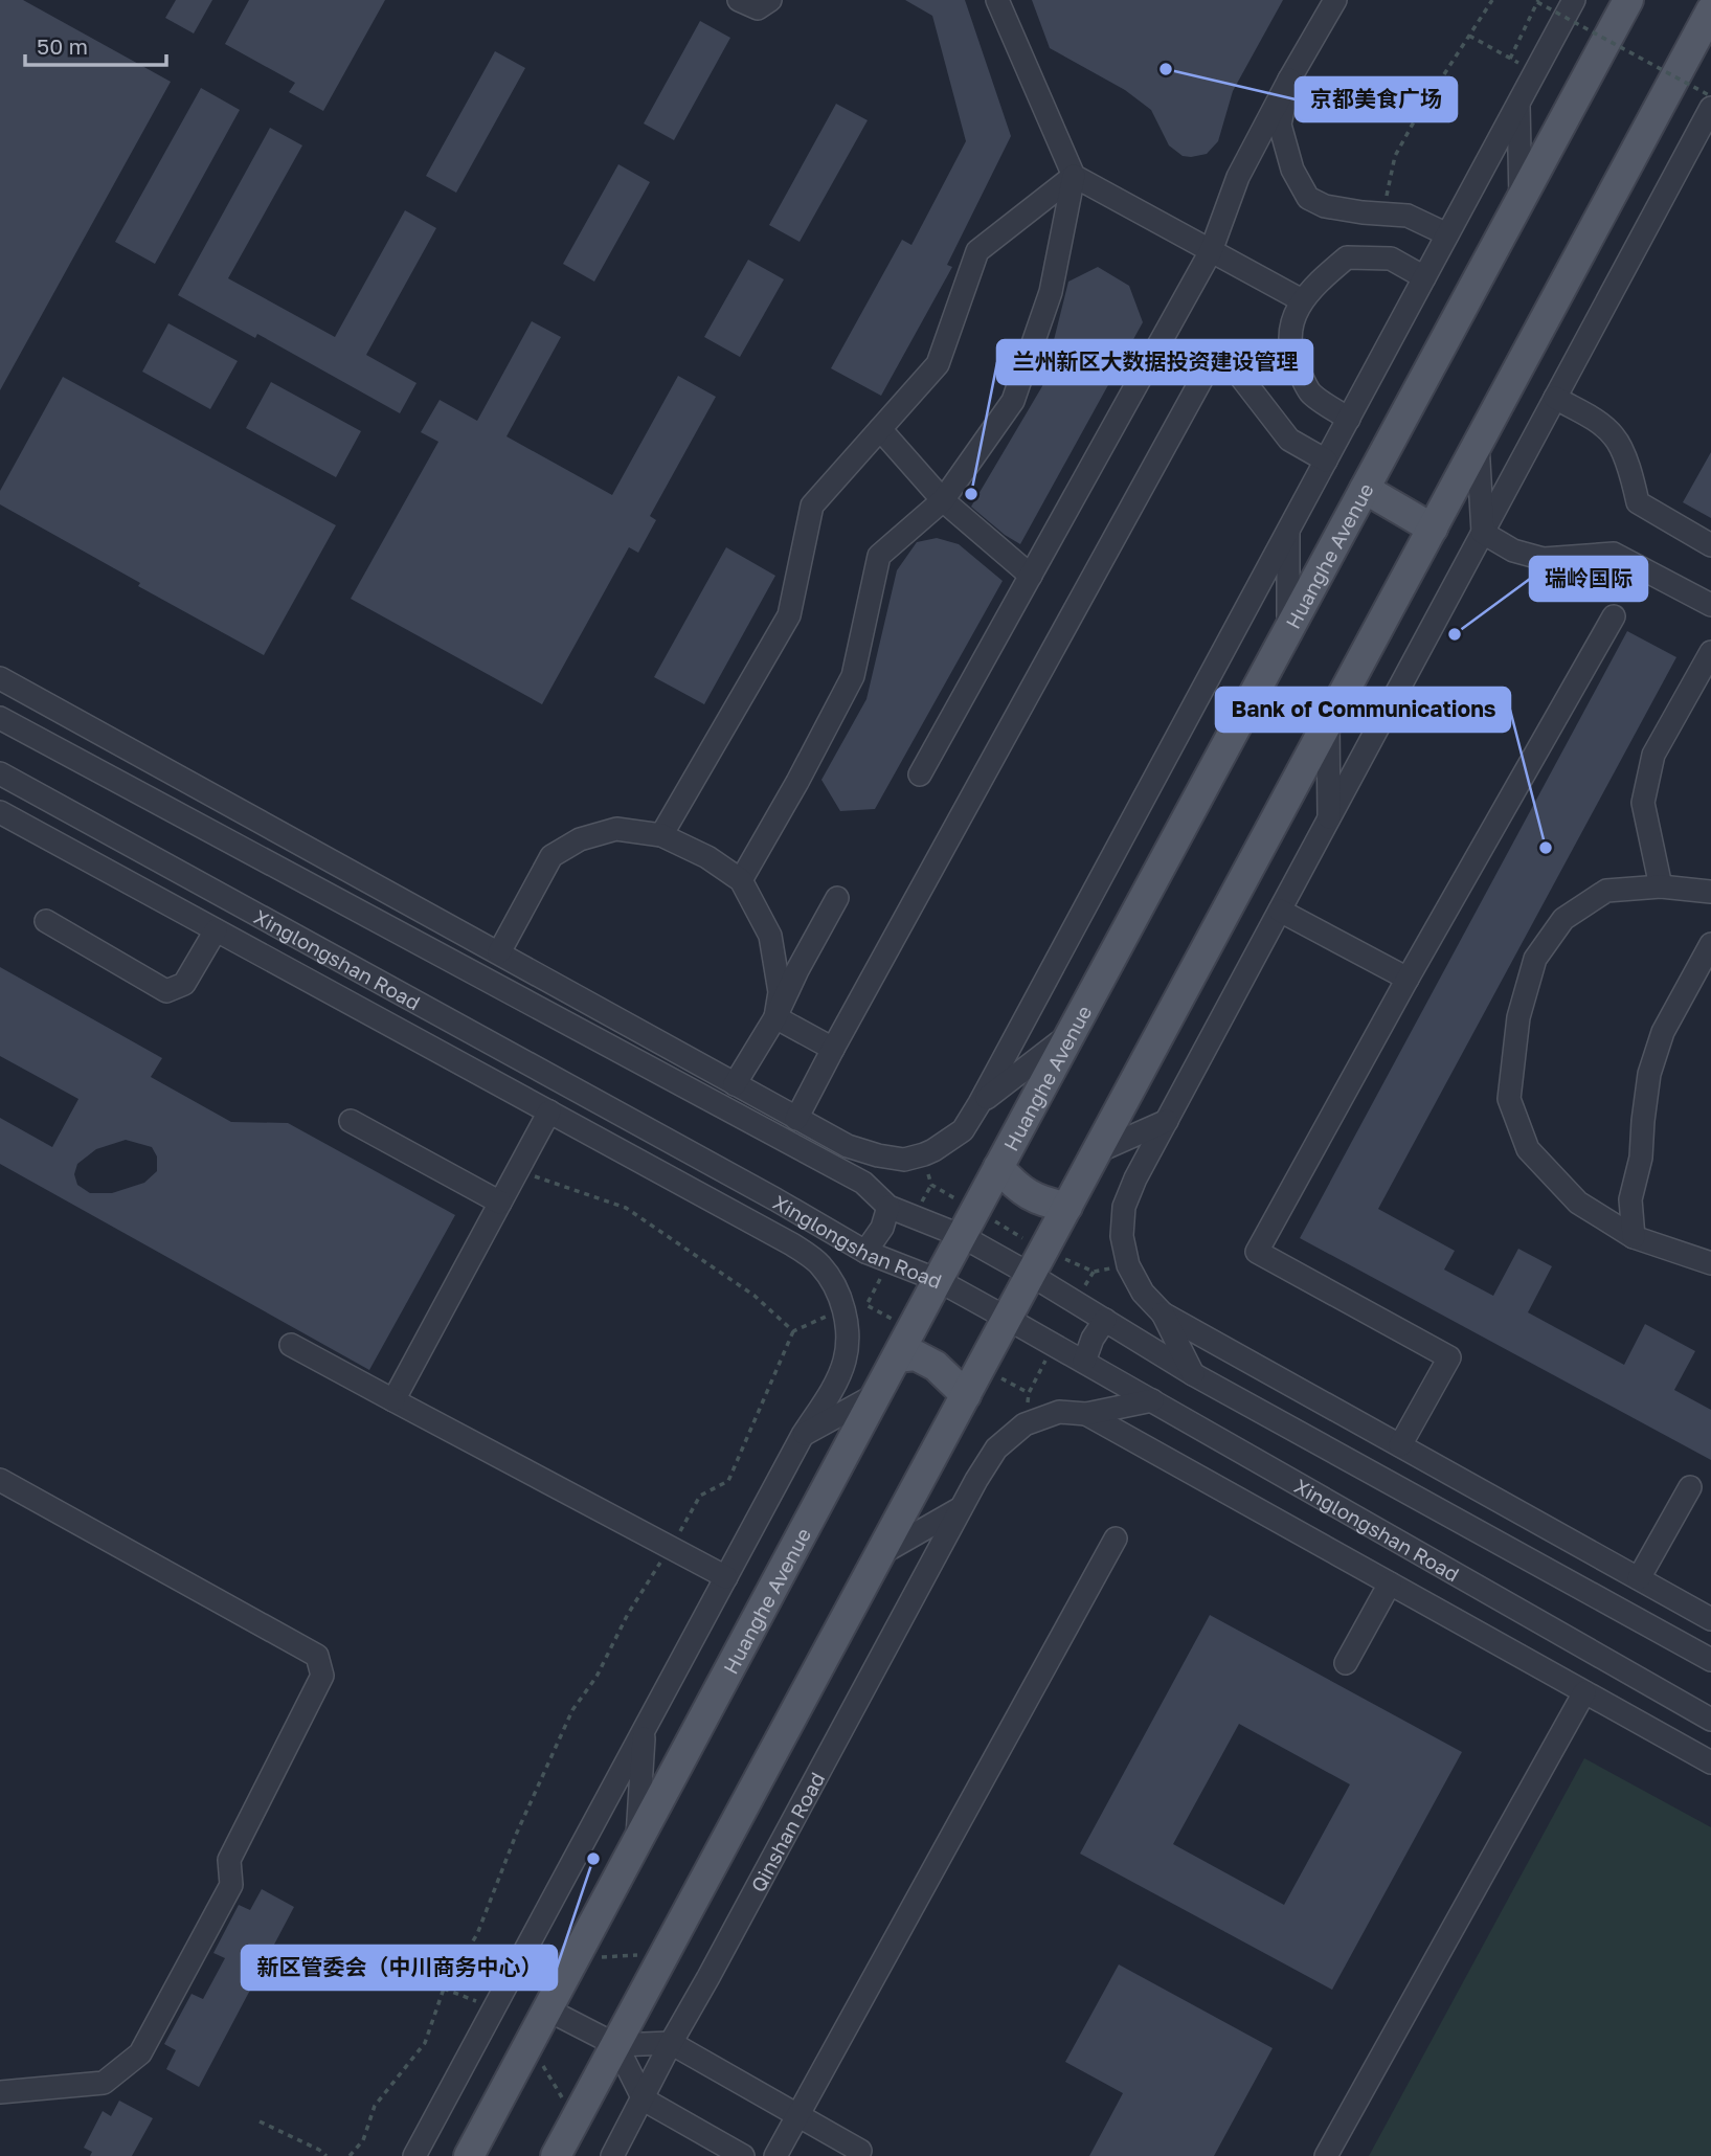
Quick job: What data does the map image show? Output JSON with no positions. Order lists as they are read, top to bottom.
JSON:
{
  "streets": {
    "main road": ["Huanghe Avenue"],
    "street": ["Xinglongshan Road", "Qinshan Road"]
  },
  "crossings": [
    ["Huanghe Avenue", "Xinglongshan Road"],
    ["Xinglongshan Road", "Qinshan Road"]
  ],
  "places": [
    "京都美食广场",
    "兰州新区大数据投资建设管理",
    "瑞岭国际",
    "Bank of Communications",
    "新区管委会（中川商务中心）"
  ],
  "scale_bar": "50 m"
}
